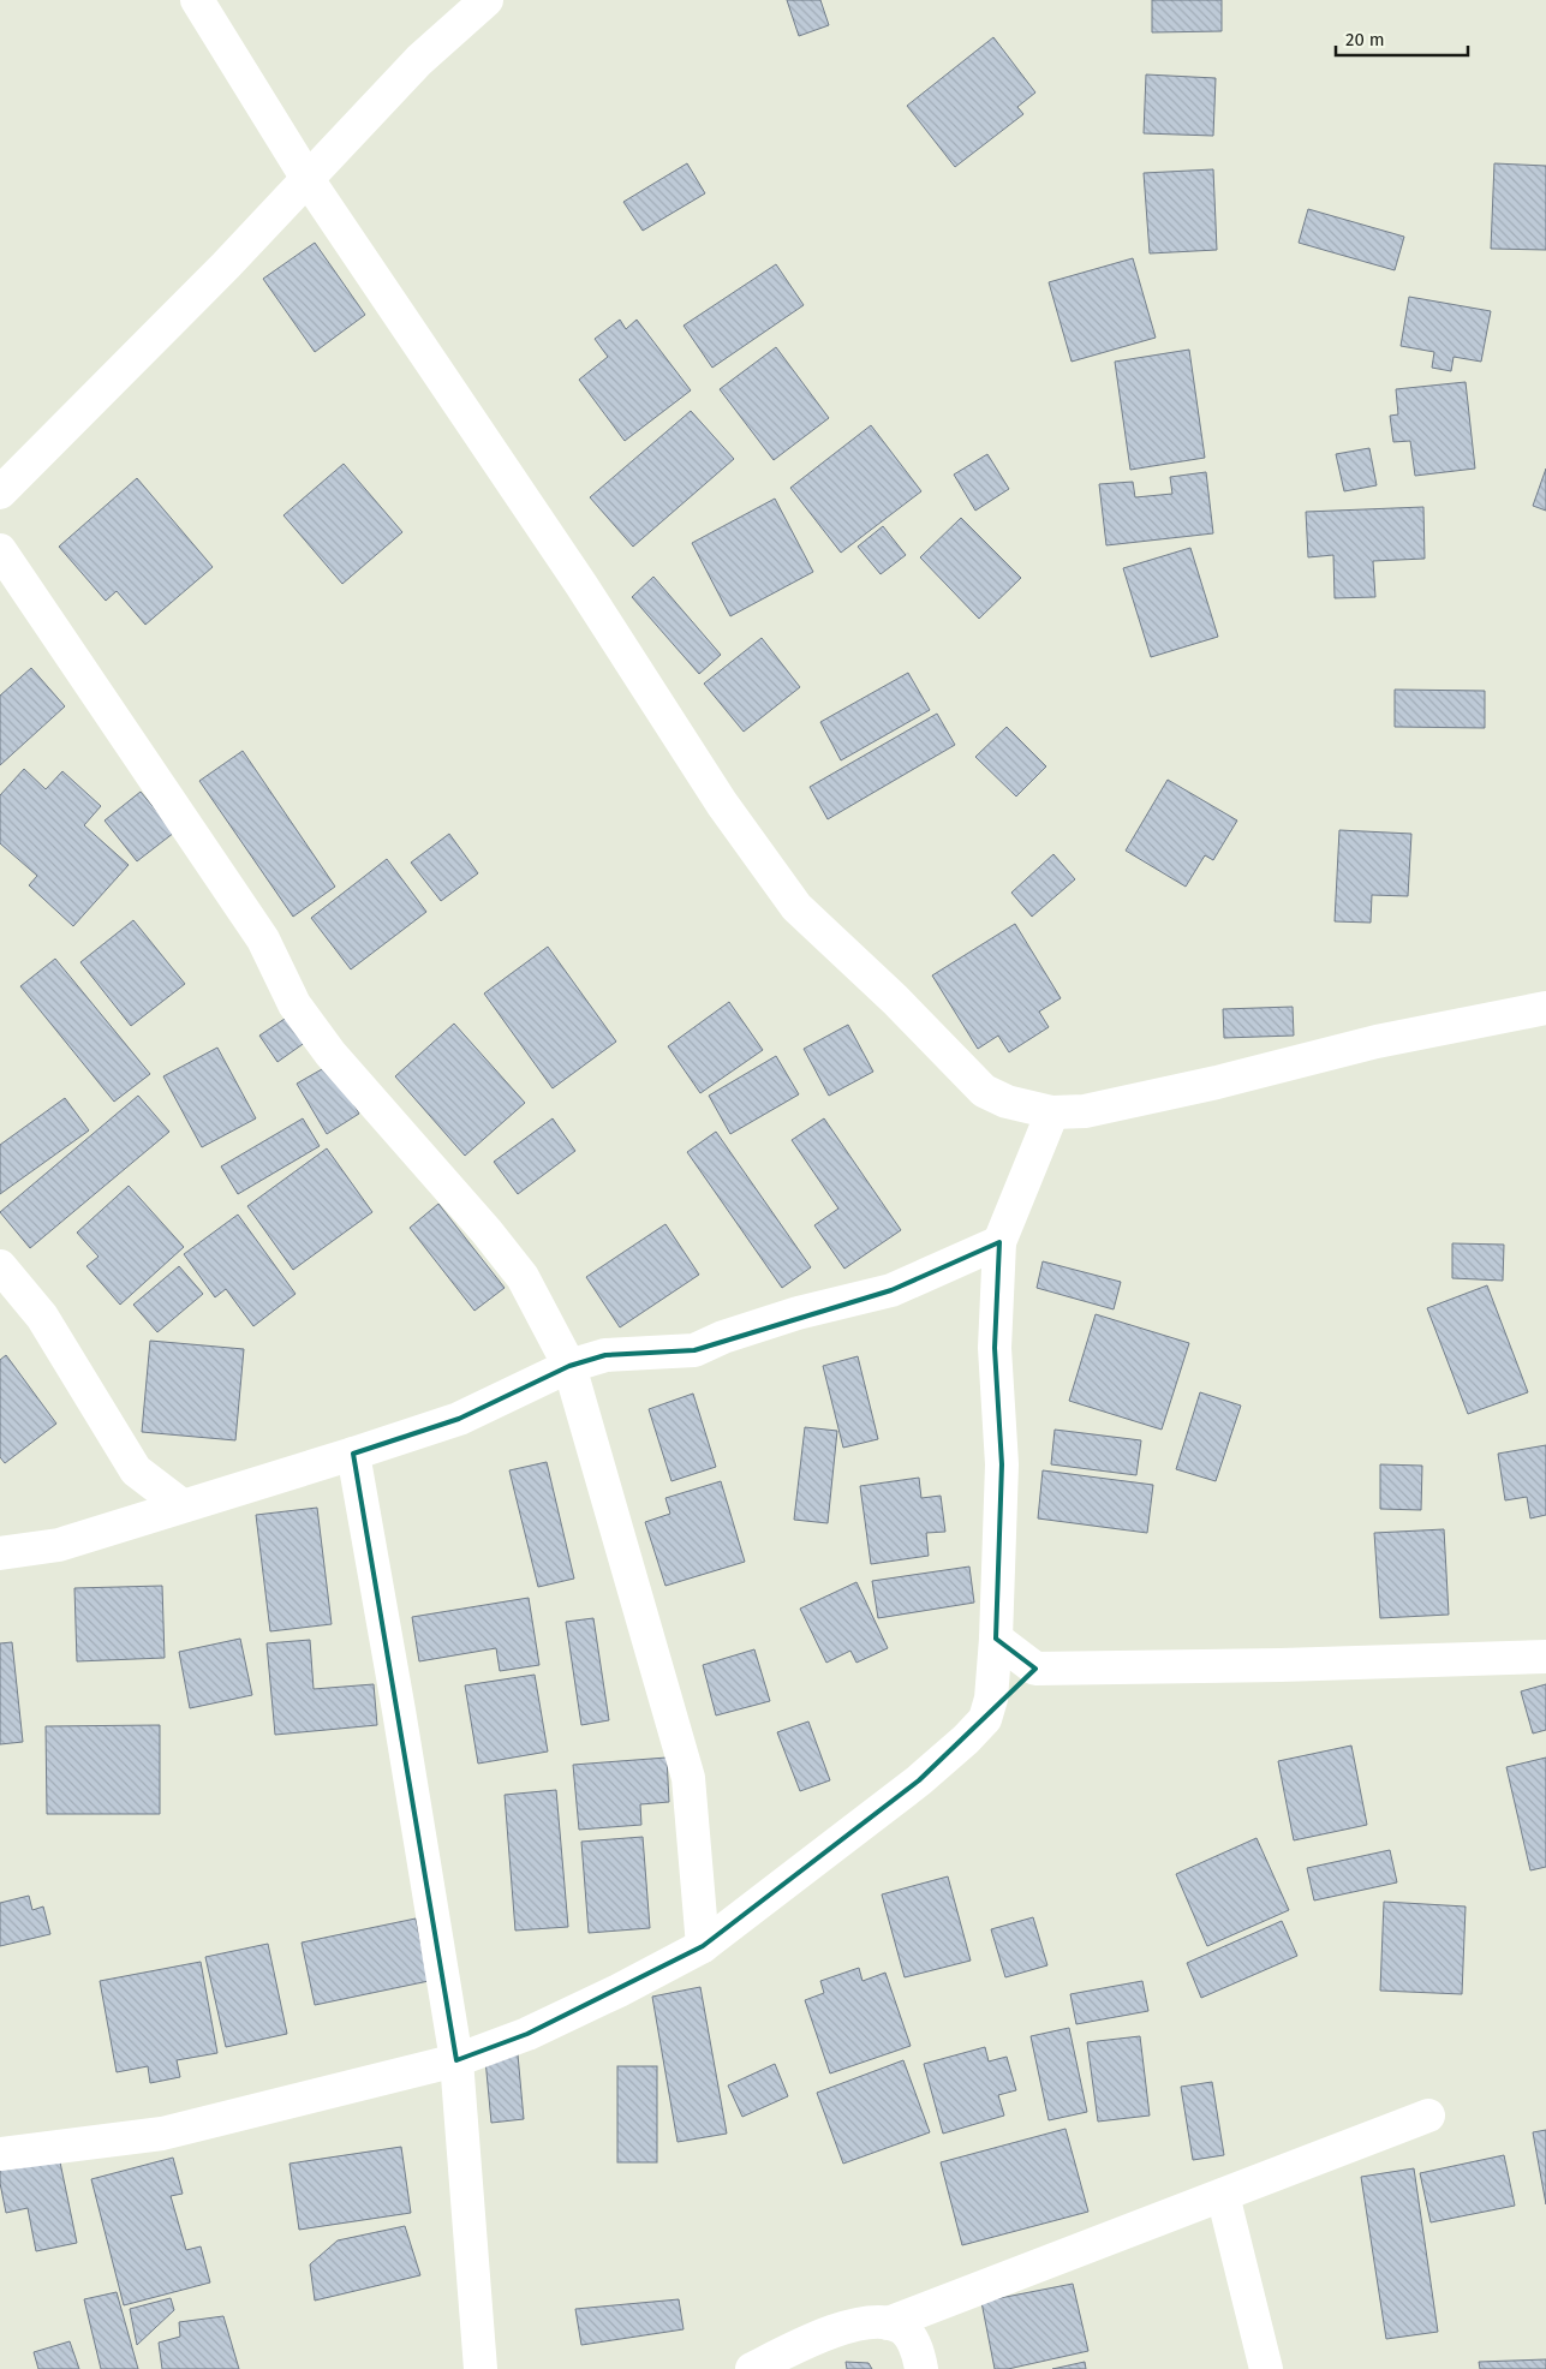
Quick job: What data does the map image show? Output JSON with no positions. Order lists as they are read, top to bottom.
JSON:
{
  "scale_bar": "20 m"
}
